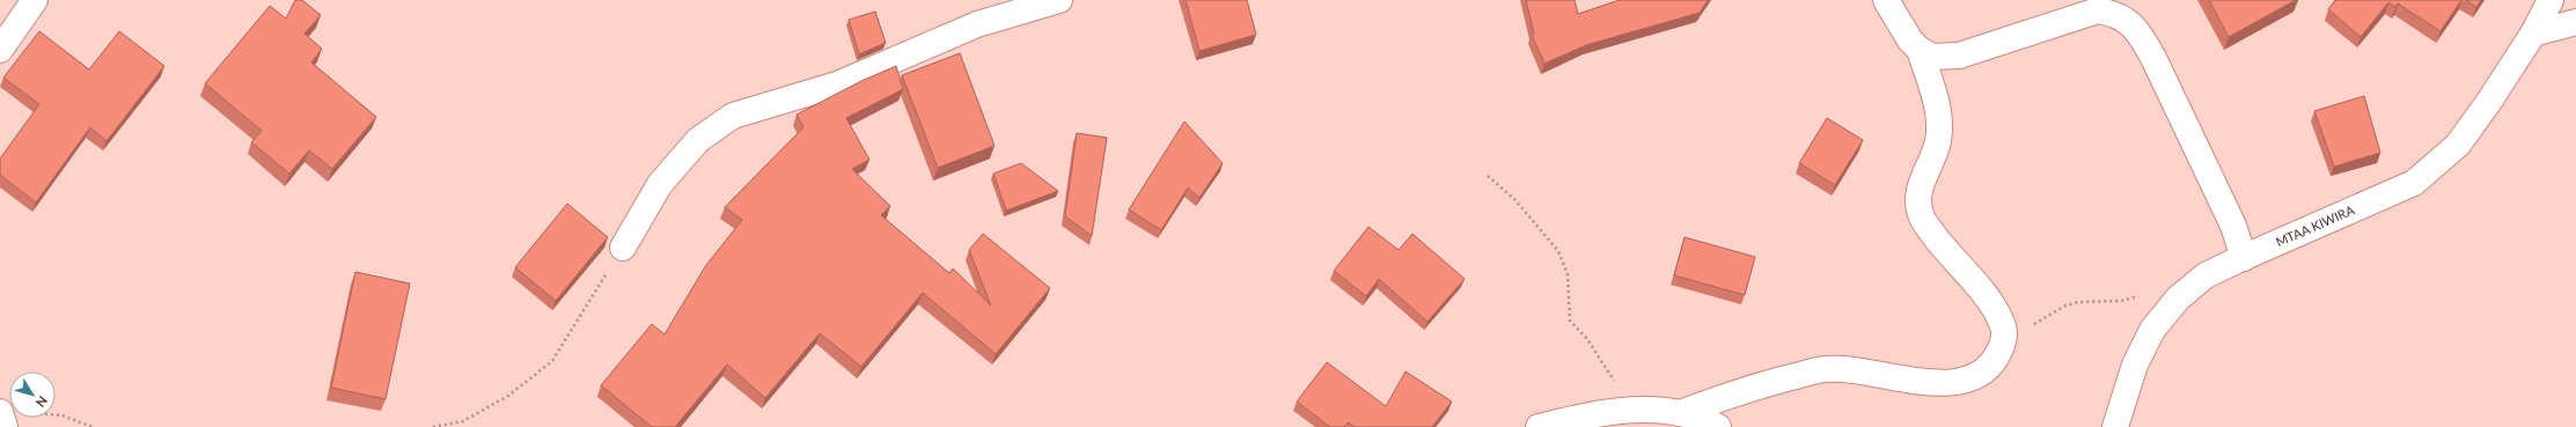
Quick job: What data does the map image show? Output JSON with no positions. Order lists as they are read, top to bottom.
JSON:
{
  "streets": {
    "street": ["MTAA KIWIRA"]
  },
  "north": "bottom right"
}
